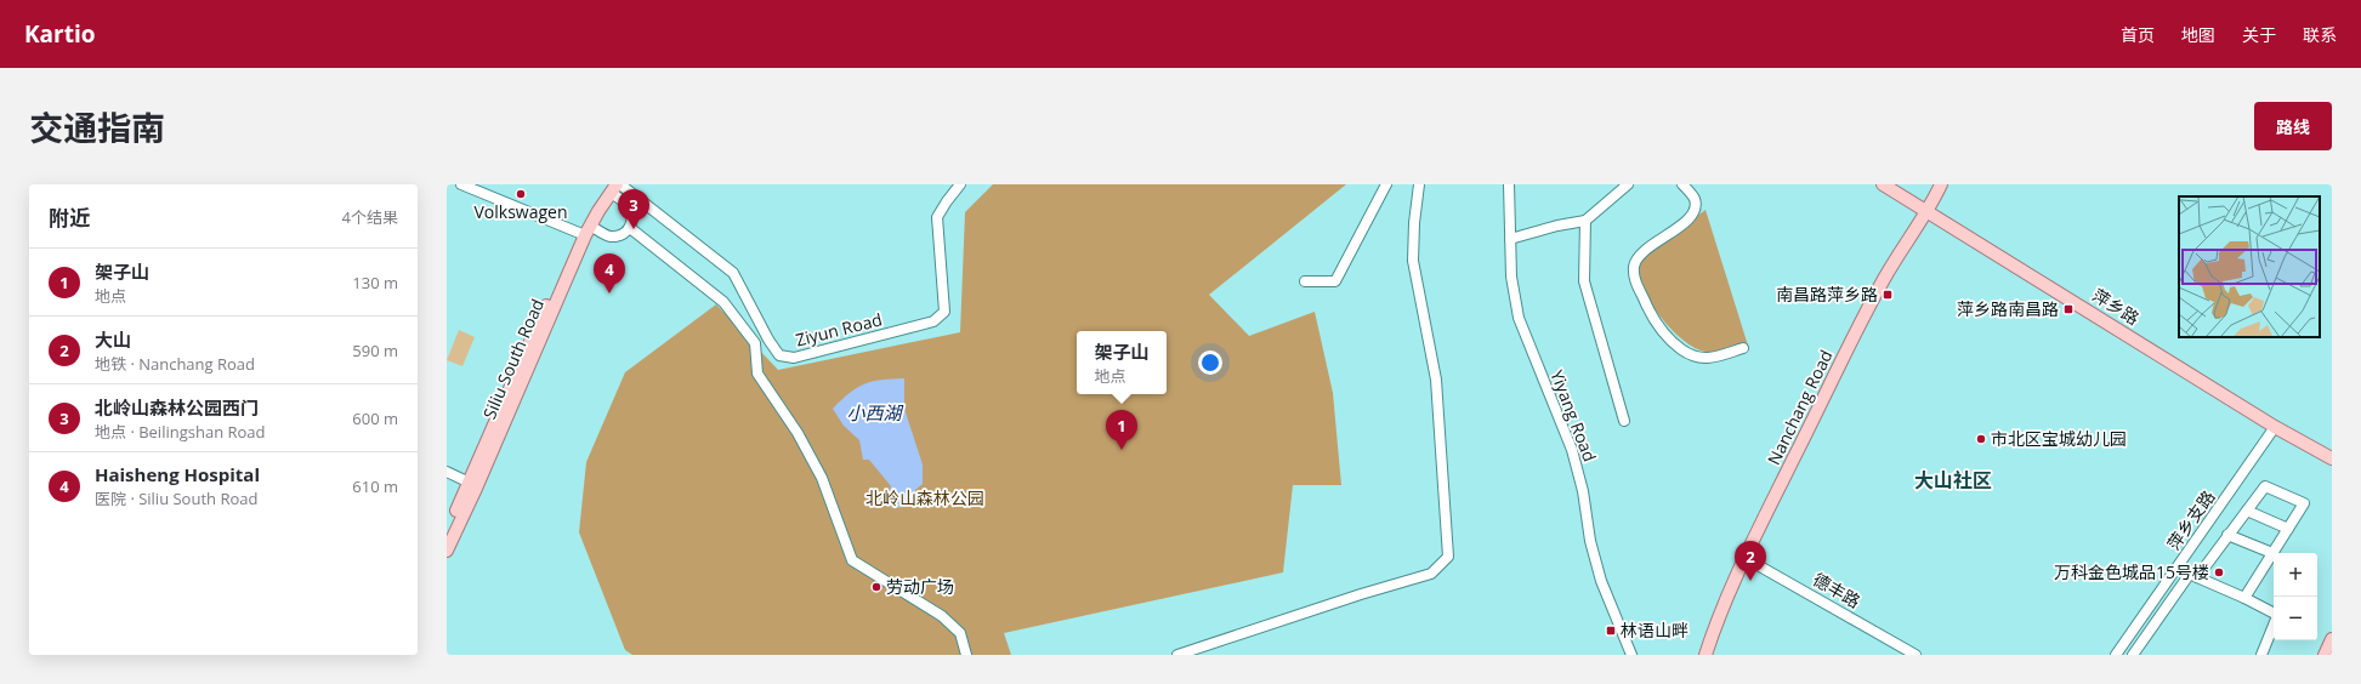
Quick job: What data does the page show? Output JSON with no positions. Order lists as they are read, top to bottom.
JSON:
{
  "streets": {
    "main road": ["萍乡路", "Siliu South Road", "Nanchang Road"],
    "street": [
      "Ziyun Road",
      "Yiyang Road",
      "萍乡支路",
      "德丰路"
    ]
  },
  "crossings": [
    ["萍乡路", "Nanchang Road"],
    ["萍乡路", "萍乡支路"],
    ["Nanchang Road", "德丰路"]
  ],
  "districts": ["大山社区"],
  "water": ["小西湖"],
  "parks": ["北岭山森林公园"],
  "places": {
    "other": [
      "Volkswagen",
      "市北区宝城幼儿园",
      "万科金色城品15号楼",
      "劳动广场"
    ],
    "transit": ["南昌路萍乡路", "萍乡路南昌路", "林语山畔"]
  },
  "page": {
    "header": "Kartio",
    "nav": [
      "首页",
      "地图",
      "关于",
      "联系"
    ],
    "title": "交通指南",
    "buttons": "路线",
    "heading": ["附近", "4个结果"],
    "pins": [
      "3",
      "4",
      "1",
      "2"
    ],
    "list": [
      {
        "mark": "1",
        "name": "架子山",
        "note": "地点",
        "value": "130 m"
      },
      {
        "mark": "2",
        "name": "大山",
        "note": "地铁 · Nanchang Road",
        "value": "590 m"
      },
      {
        "mark": "3",
        "name": "北岭山森林公园西门",
        "note": "地点 · Beilingshan Road",
        "value": "600 m"
      },
      {
        "mark": "4",
        "name": "Haisheng Hospital",
        "note": "医院 · Siliu South Road",
        "value": "610 m"
      }
    ],
    "popup": ["架子山", "地点"],
    "map_buttons": ["+", "−"]
  }
}
